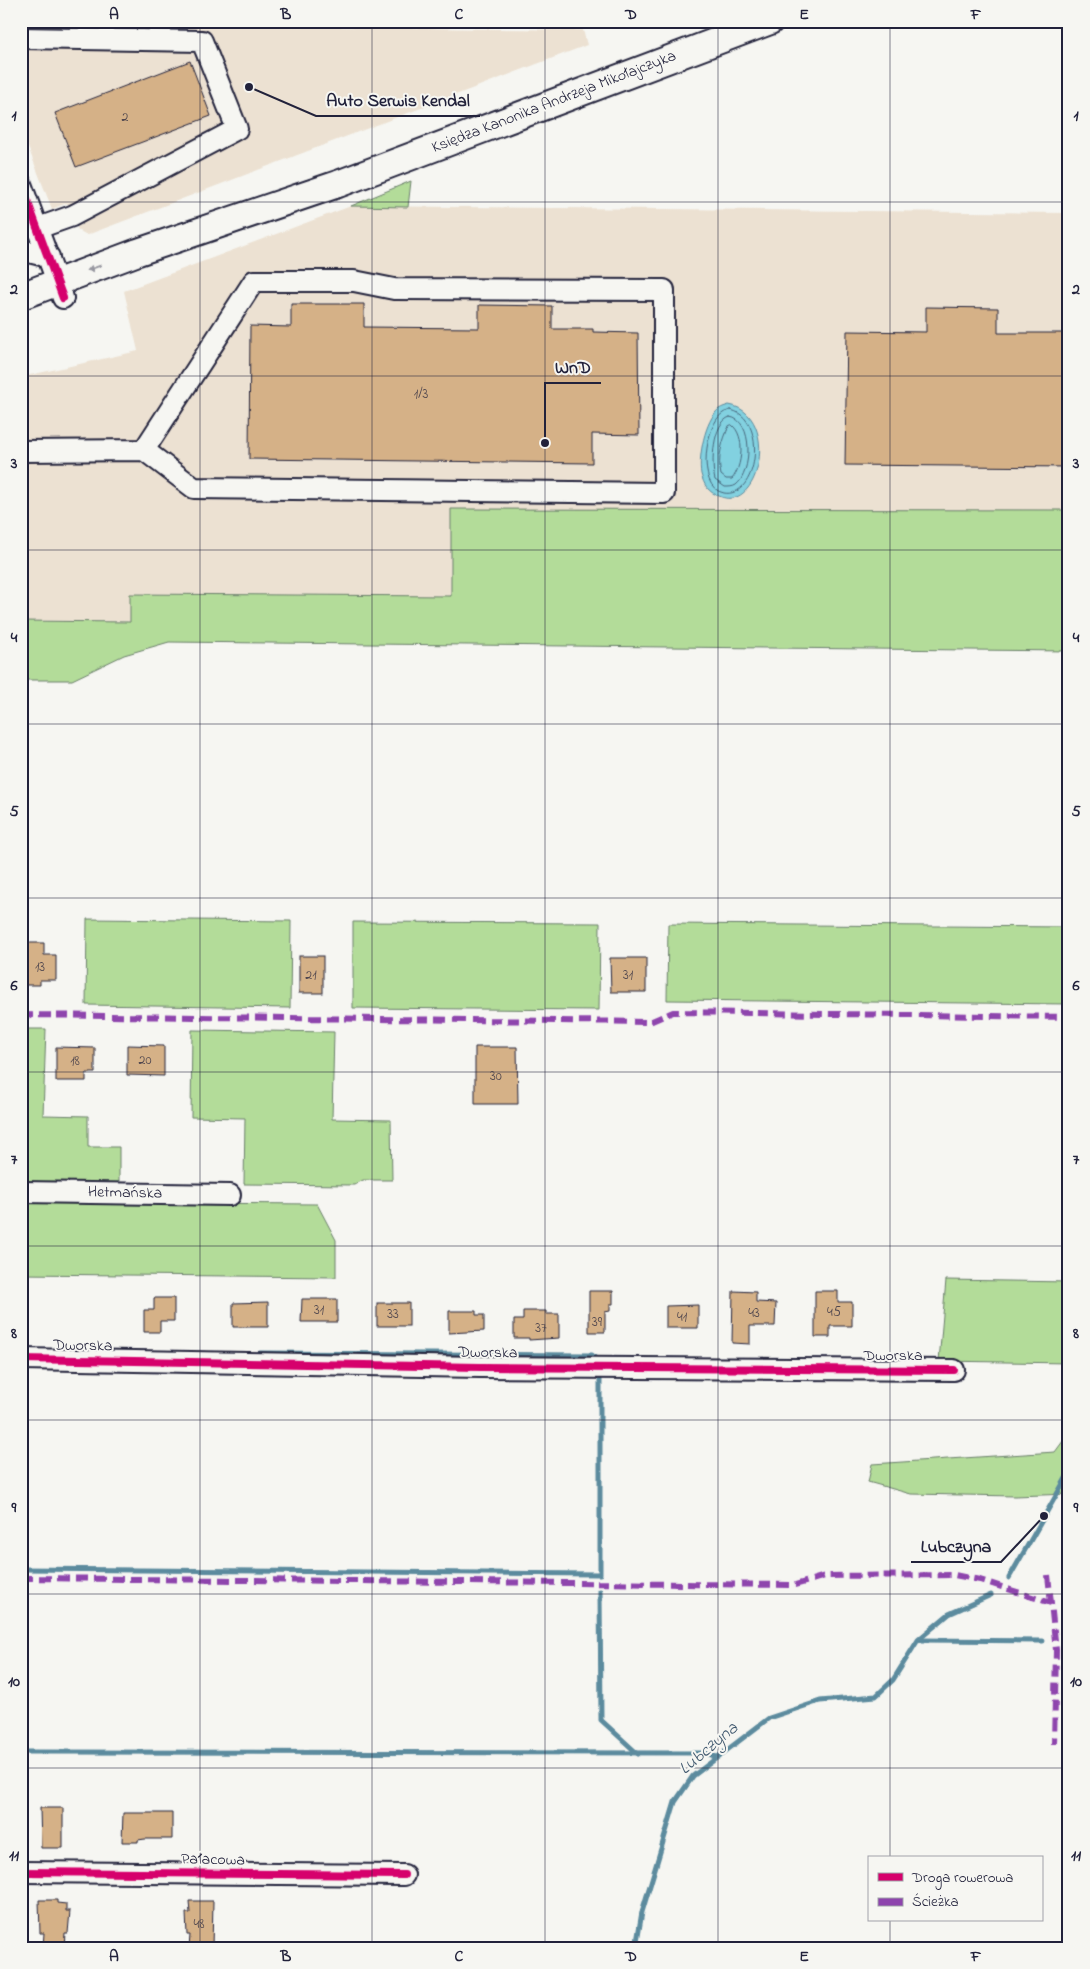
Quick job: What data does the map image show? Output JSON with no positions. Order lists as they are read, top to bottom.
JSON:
{
  "streets": {
    "main road": ["Księdza Kanonika Andrzeja Mikołajczyka"],
    "street": ["Hetmańska", "Dworska", "Pałacowa"]
  },
  "water": ["Lubczyna"],
  "places": ["Auto Serwis Kendal", "WnD", "Lubczyna"],
  "house_numbers": [
    "2",
    "1/3",
    "13",
    "21",
    "31",
    "20",
    "18",
    "30",
    "31",
    "45",
    "43",
    "33",
    "41",
    "39",
    "37",
    "48"
  ],
  "legend": ["Droga rowerowa", "Ścieżka"],
  "grid": {
    "columns": [
      "A",
      "B",
      "C",
      "D",
      "E",
      "F"
    ],
    "rows": [
      "1",
      "2",
      "3",
      "4",
      "5",
      "6",
      "7",
      "8",
      "9",
      "10",
      "11"
    ]
  }
}
